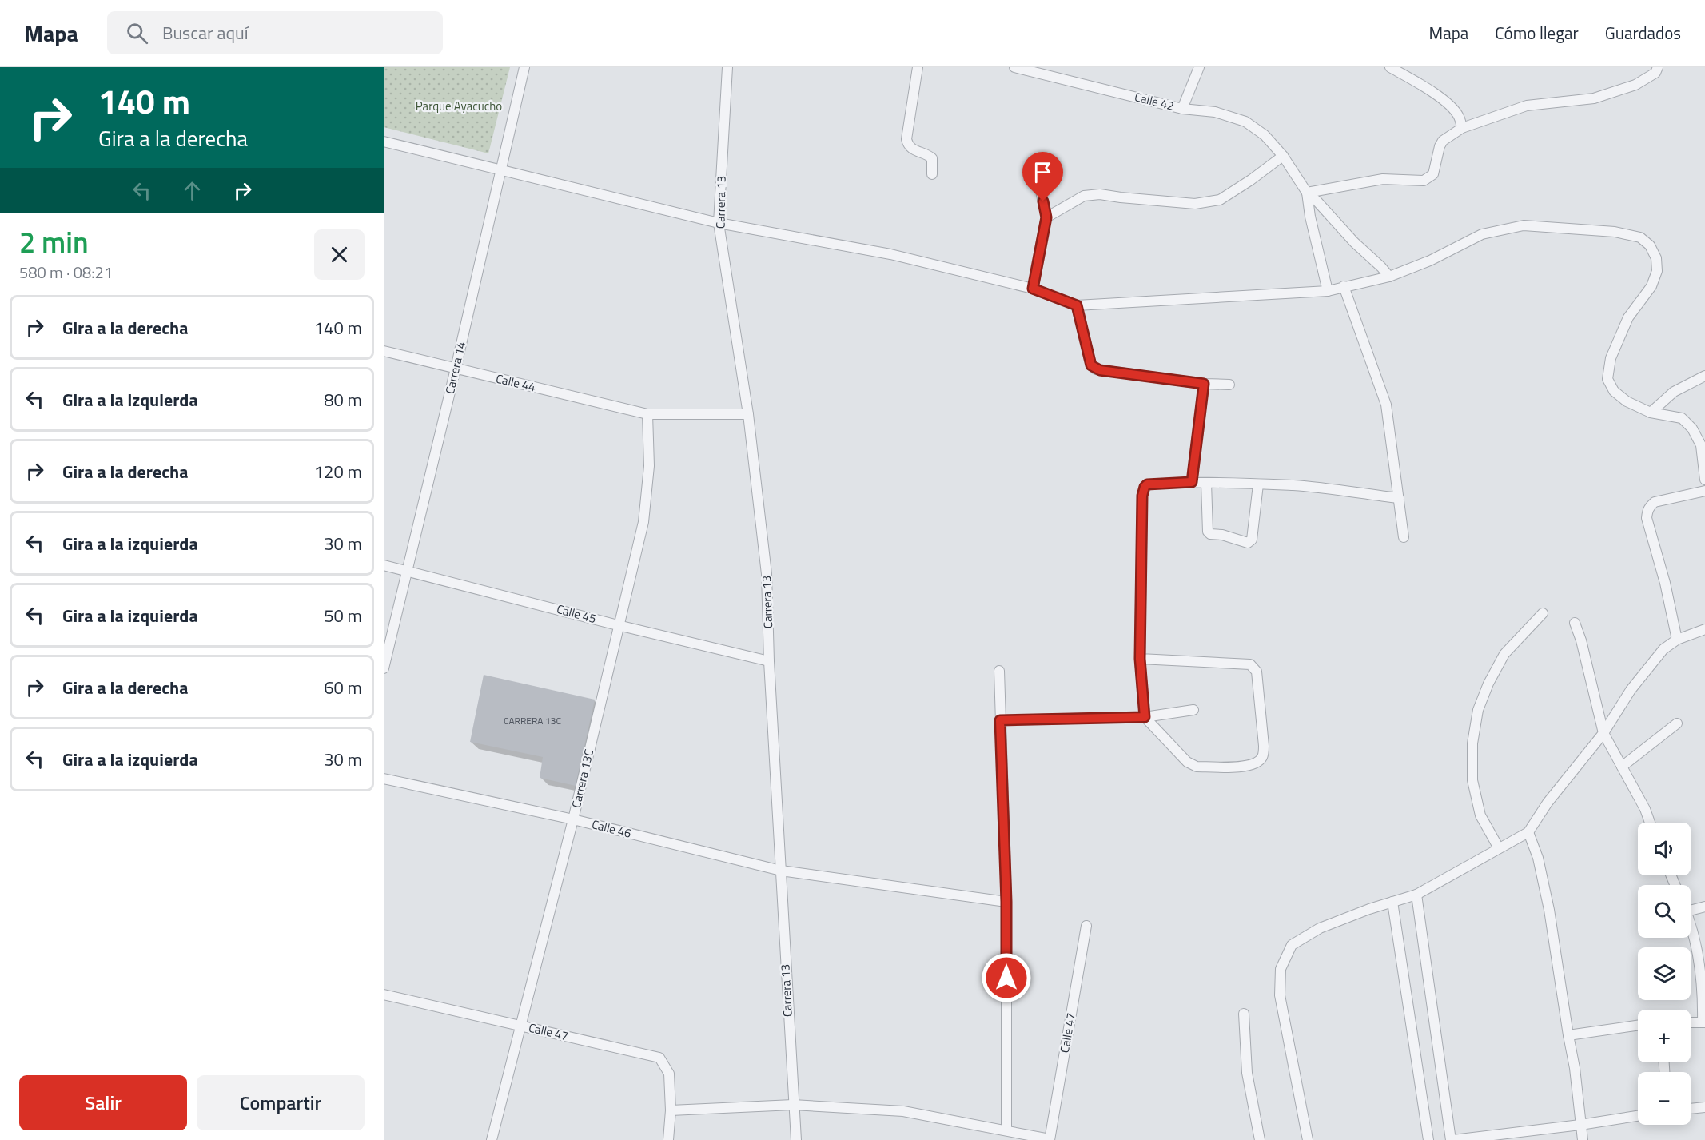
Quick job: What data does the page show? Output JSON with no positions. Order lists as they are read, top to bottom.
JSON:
{
  "streets": {
    "street": [
      "Calle 42",
      "Carrera 13",
      "Carrera 14",
      "Calle 44",
      "Calle 45",
      "Carrera 13C",
      "Calle 46",
      "Calle 47"
    ]
  },
  "crossings": [
    ["Carrera 13", "Calle 44"],
    ["Carrera 13", "Calle 45"],
    ["Carrera 13", "Calle 46"],
    ["Carrera 14", "Calle 44"],
    ["Carrera 14", "Calle 45"],
    ["Calle 44", "Carrera 13C"],
    ["Calle 45", "Carrera 13C"],
    ["Carrera 13C", "Calle 46"],
    ["Carrera 13C", "Calle 47"]
  ],
  "parks": ["Parque Ayacucho"],
  "house_numbers": ["CARRERA 13C"],
  "page": {
    "header": "Mapa",
    "search": "Buscar aquí",
    "nav": ["Mapa", "Cómo llegar", "Guardados"],
    "turn": ["140 m", "Gira a la derecha"],
    "heading": ["2 min", "580 m · 08:21"],
    "list": [
      {
        "name": "Gira a la derecha",
        "value": "140 m"
      },
      {
        "name": "Gira a la izquierda",
        "value": "80 m"
      },
      {
        "name": "Gira a la derecha",
        "value": "120 m"
      },
      {
        "name": "Gira a la izquierda",
        "value": "30 m"
      },
      {
        "name": "Gira a la izquierda",
        "value": "50 m"
      },
      {
        "name": "Gira a la derecha",
        "value": "60 m"
      },
      {
        "name": "Gira a la izquierda",
        "value": "30 m"
      }
    ],
    "map_buttons": ["+", "−"],
    "buttons": ["Salir", "Compartir"]
  }
}
